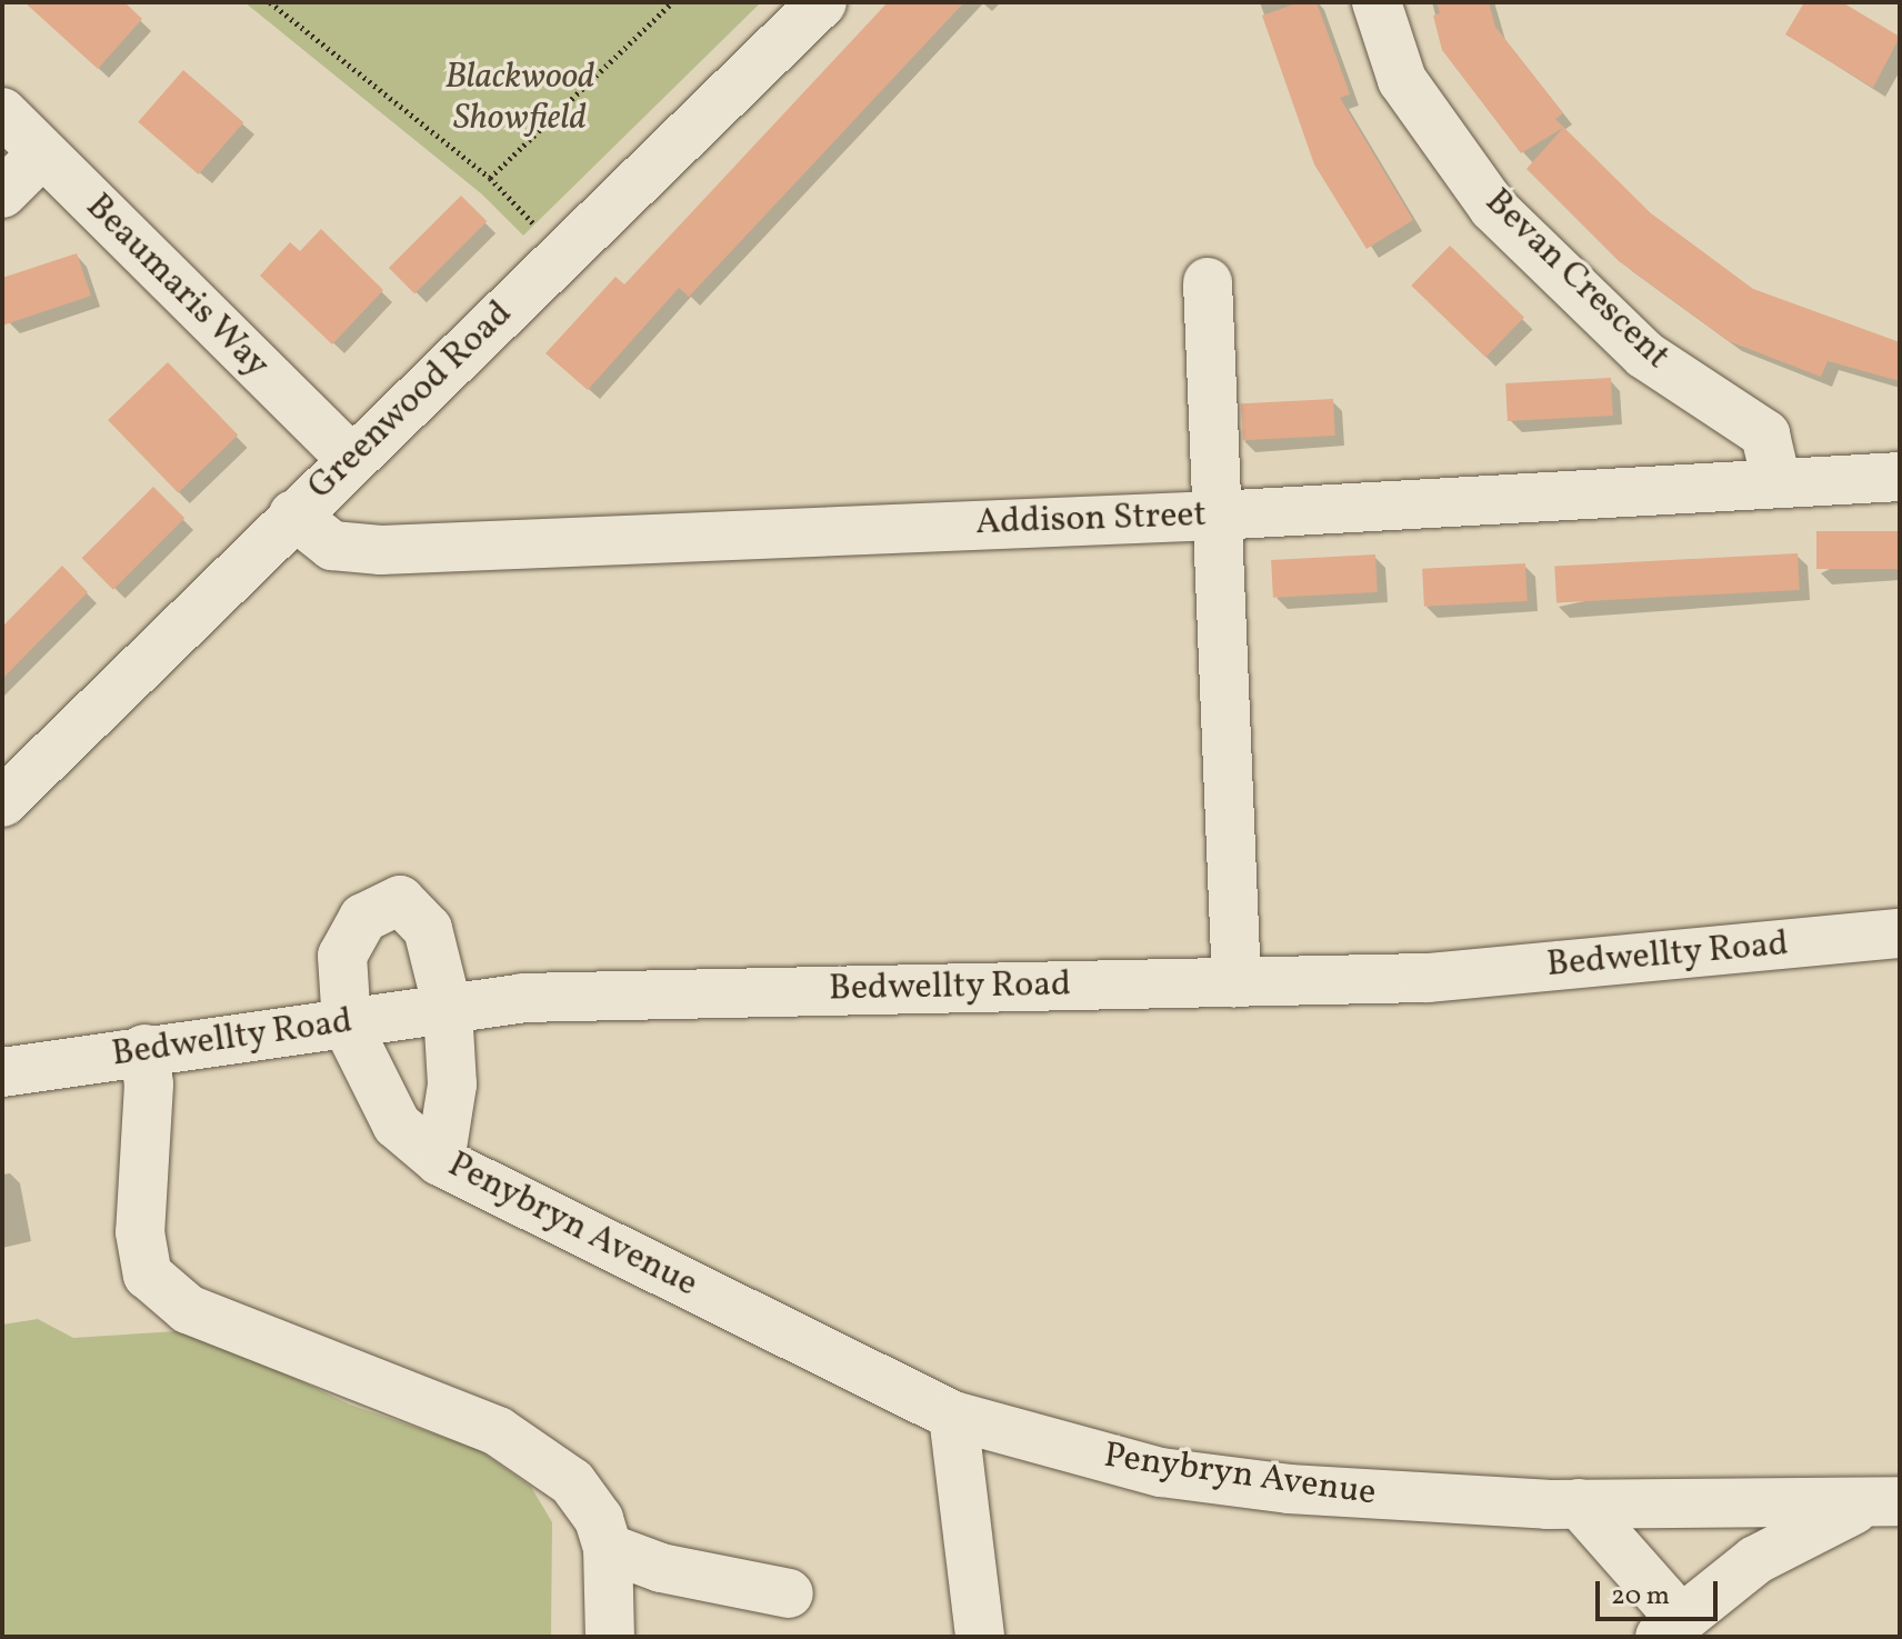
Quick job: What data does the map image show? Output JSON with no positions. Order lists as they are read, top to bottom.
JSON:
{
  "streets": {
    "street": [
      "Bevan Crescent",
      "Beaumaris Way",
      "Greenwood Road",
      "Addison Street",
      "Bedwellty Road",
      "Penybryn Avenue"
    ]
  },
  "crossings": [
    ["Bevan Crescent", "Addison Street"],
    ["Beaumaris Way", "Greenwood Road"],
    ["Greenwood Road", "Addison Street"],
    ["Bedwellty Road", "Penybryn Avenue"]
  ],
  "parks": ["Blackwood Showfield"],
  "scale_bar": "20 m"
}
